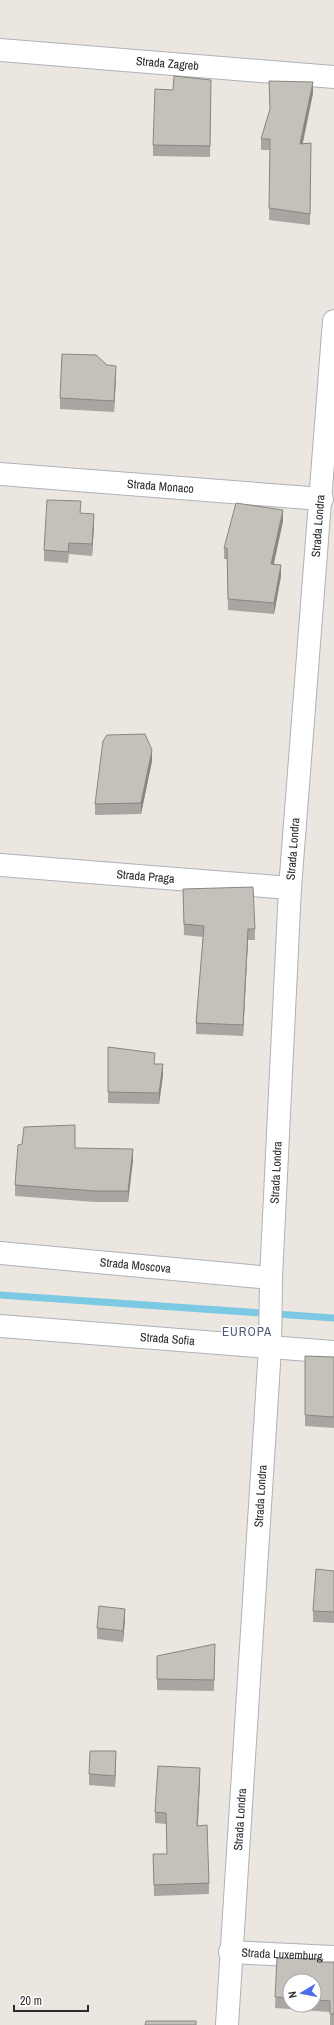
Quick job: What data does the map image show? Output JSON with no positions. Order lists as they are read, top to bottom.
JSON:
{
  "streets": {
    "street": [
      "Strada Zagreb",
      "Strada Monaco",
      "Strada Londra",
      "Strada Praga",
      "Strada Moscova",
      "Strada Sofia",
      "Strada Luxemburg"
    ]
  },
  "crossings": [
    ["Strada Monaco", "Strada Londra"],
    ["Strada Londra", "Strada Praga"],
    ["Strada Londra", "Strada Moscova"],
    ["Strada Londra", "Strada Sofia"],
    ["Strada Londra", "Strada Luxemburg"]
  ],
  "districts": ["EUROPA"],
  "scale_bar": "20 m",
  "north": "left"
}
